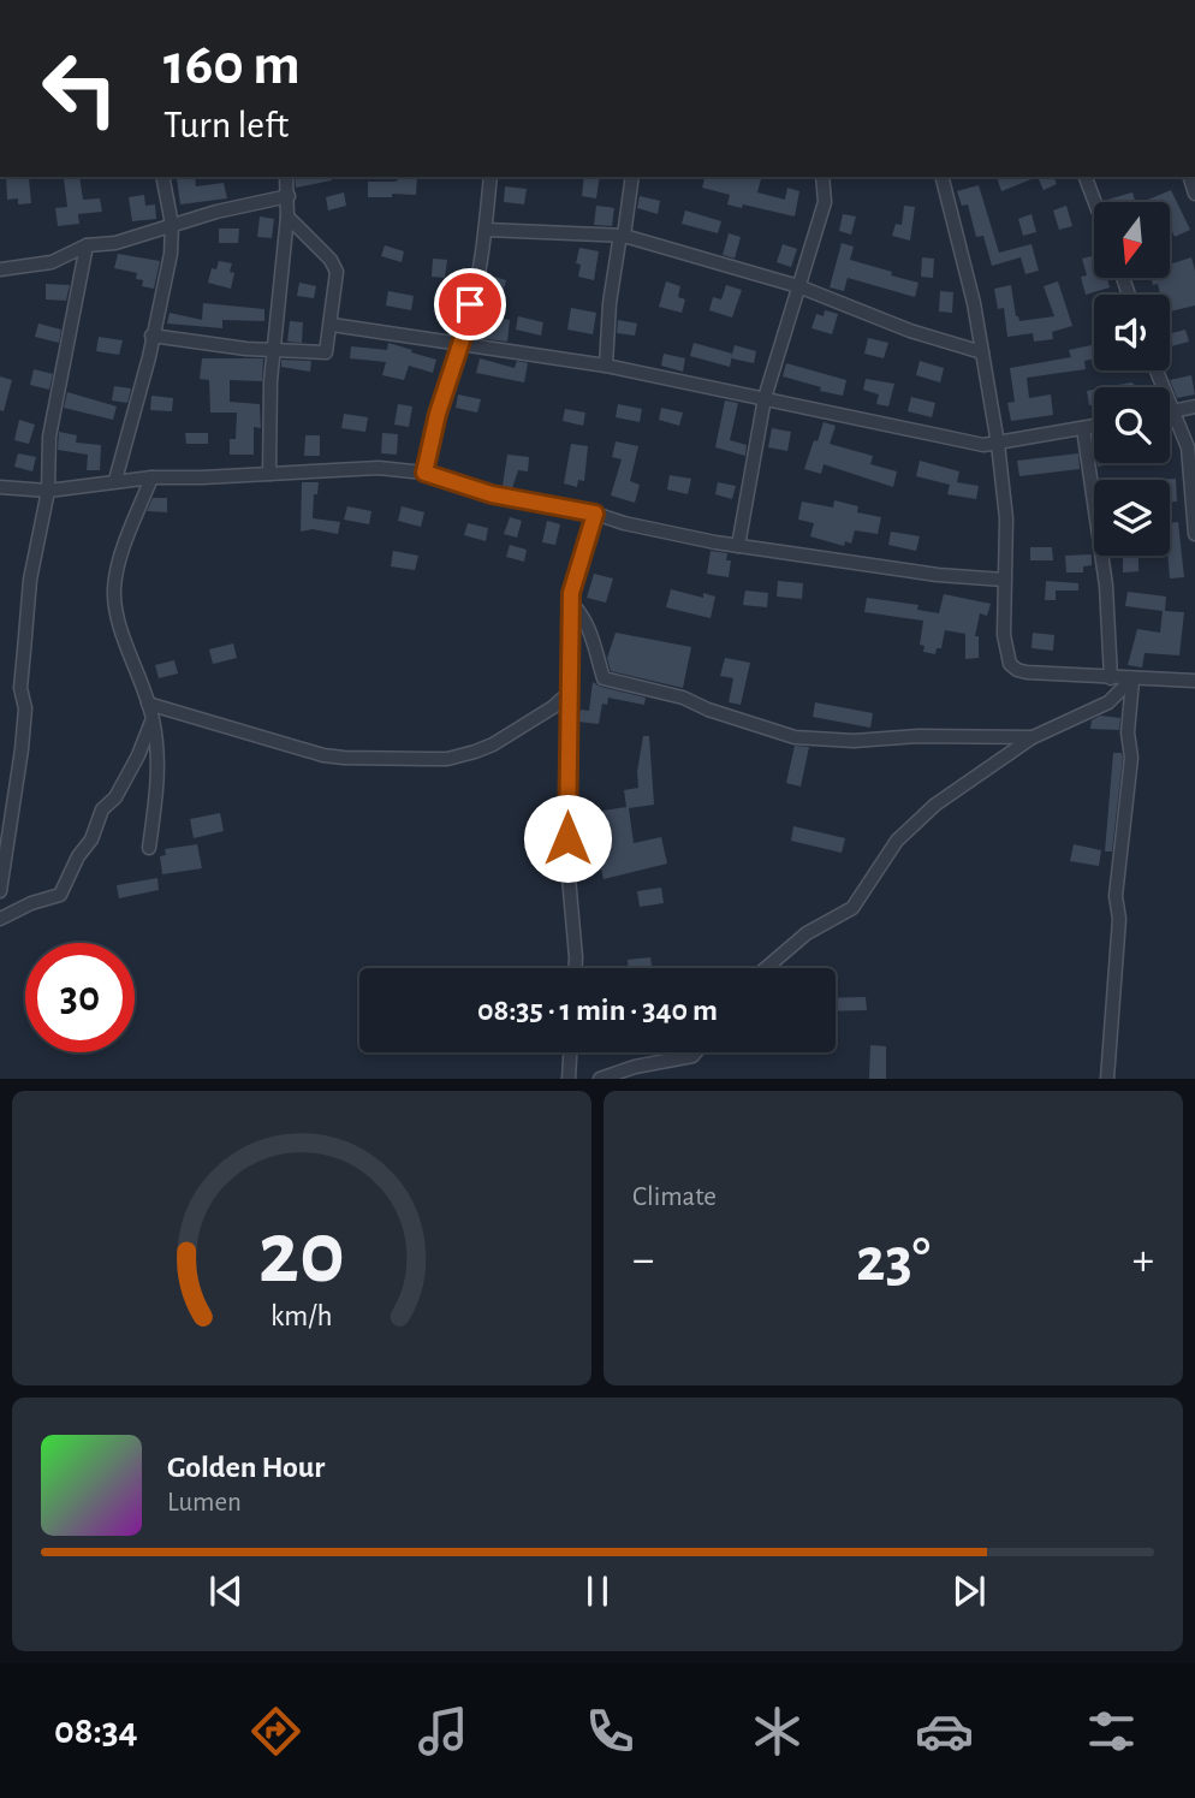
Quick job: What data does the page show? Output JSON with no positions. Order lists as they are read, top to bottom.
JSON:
{
  "north": "bottom",
  "page": {
    "turn": ["160 m", "Turn left"],
    "limit": "30",
    "trip": "08:35 · 1 min · 340 m",
    "tile": "Climate",
    "heat": ["−", "23°", "+"],
    "song": ["Golden Hour", "Lumen"],
    "tabs": "08:34",
    "gauge": ["20", "km/h"]
  }
}
